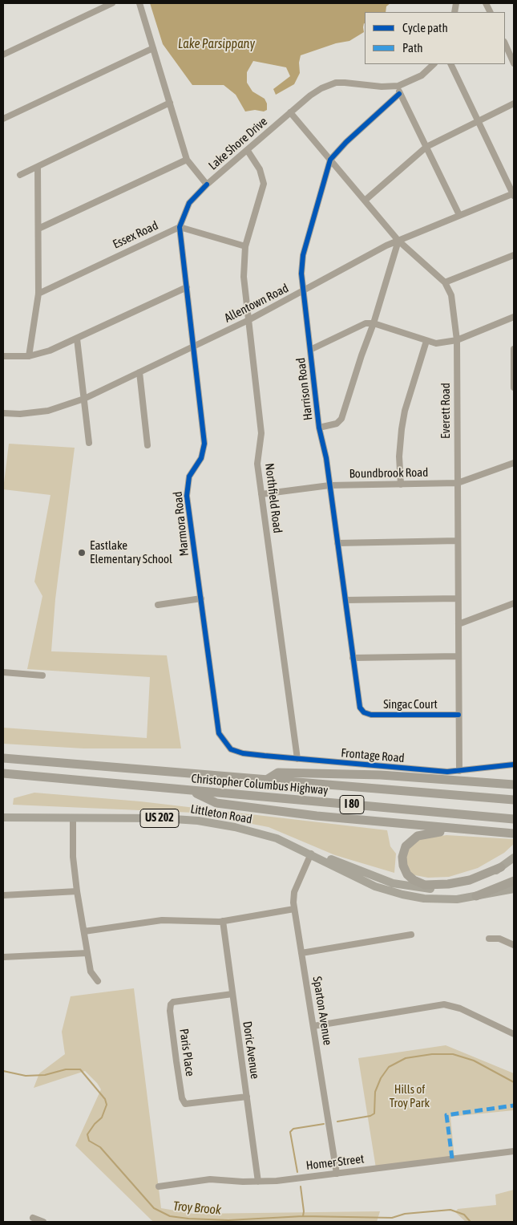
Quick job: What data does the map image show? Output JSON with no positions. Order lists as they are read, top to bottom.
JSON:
{
  "streets": {
    "highway": ["Christopher Columbus Highway", "I 80"],
    "main road": ["Littleton Road", "US 202"],
    "street": [
      "Lake Shore Drive",
      "Essex Road",
      "Allentown Road",
      "Harrison Road",
      "Everett Road",
      "Boundbrook Road",
      "Northfield Road",
      "Marmora Road",
      "Singac Court",
      "Frontage Road",
      "Sparton Avenue",
      "Doric Avenue",
      "Paris Place",
      "Homer Street"
    ]
  },
  "crossings": [
    ["Lake Shore Drive", "Everett Road"],
    ["Lake Shore Drive", "Northfield Road"],
    ["Lake Shore Drive", "Marmora Road"],
    ["Essex Road", "Marmora Road"],
    ["Allentown Road", "Harrison Road"],
    ["Allentown Road", "Everett Road"],
    ["Allentown Road", "Northfield Road"],
    ["Allentown Road", "Marmora Road"],
    ["Harrison Road", "Everett Road"],
    ["Harrison Road", "Boundbrook Road"],
    ["Harrison Road", "Singac Court"],
    ["Everett Road", "Boundbrook Road"],
    ["Everett Road", "Singac Court"],
    ["Everett Road", "Frontage Road"],
    ["Boundbrook Road", "Northfield Road"],
    ["Northfield Road", "Frontage Road"],
    ["Marmora Road", "Frontage Road"],
    ["Littleton Road", "Sparton Avenue"],
    ["Sparton Avenue", "Homer Street"],
    ["Doric Avenue", "Paris Place"],
    ["Doric Avenue", "Homer Street"]
  ],
  "water": ["Lake Parsippany", "Troy Brook"],
  "parks": ["Hills of Troy Park"],
  "places": ["Eastlake Elementary School"],
  "legend": ["Cycle path", "Path"]
}
